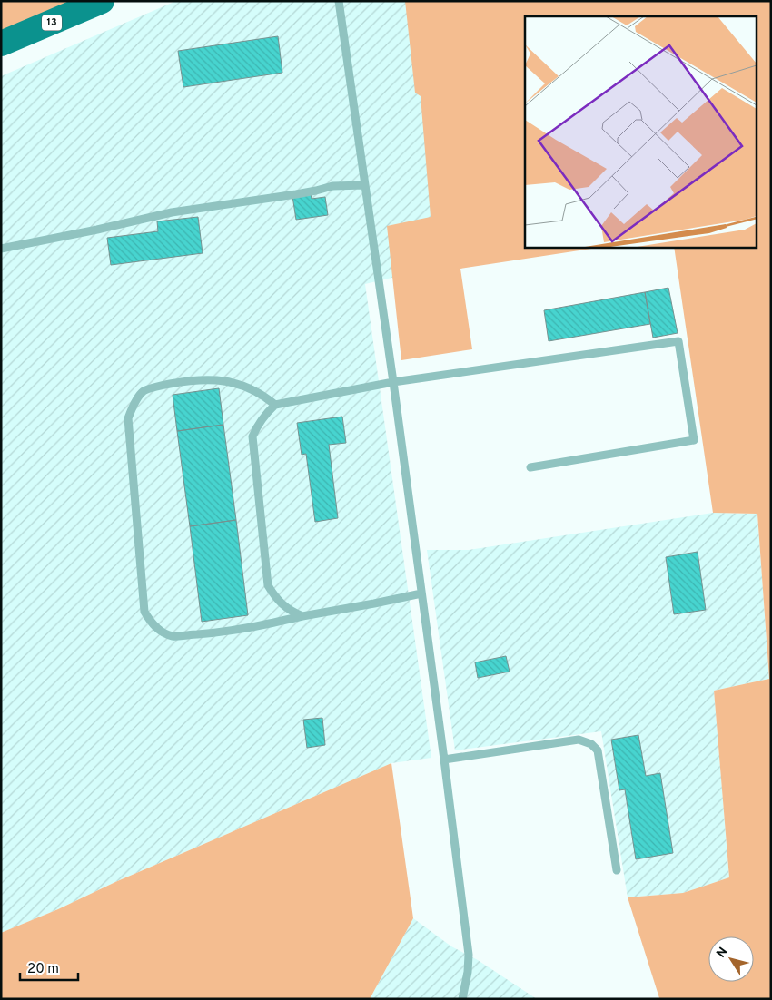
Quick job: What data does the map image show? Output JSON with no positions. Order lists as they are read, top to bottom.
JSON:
{
  "streets": {
    "main road": ["13"]
  },
  "scale_bar": "20 m",
  "north": "top left"
}
